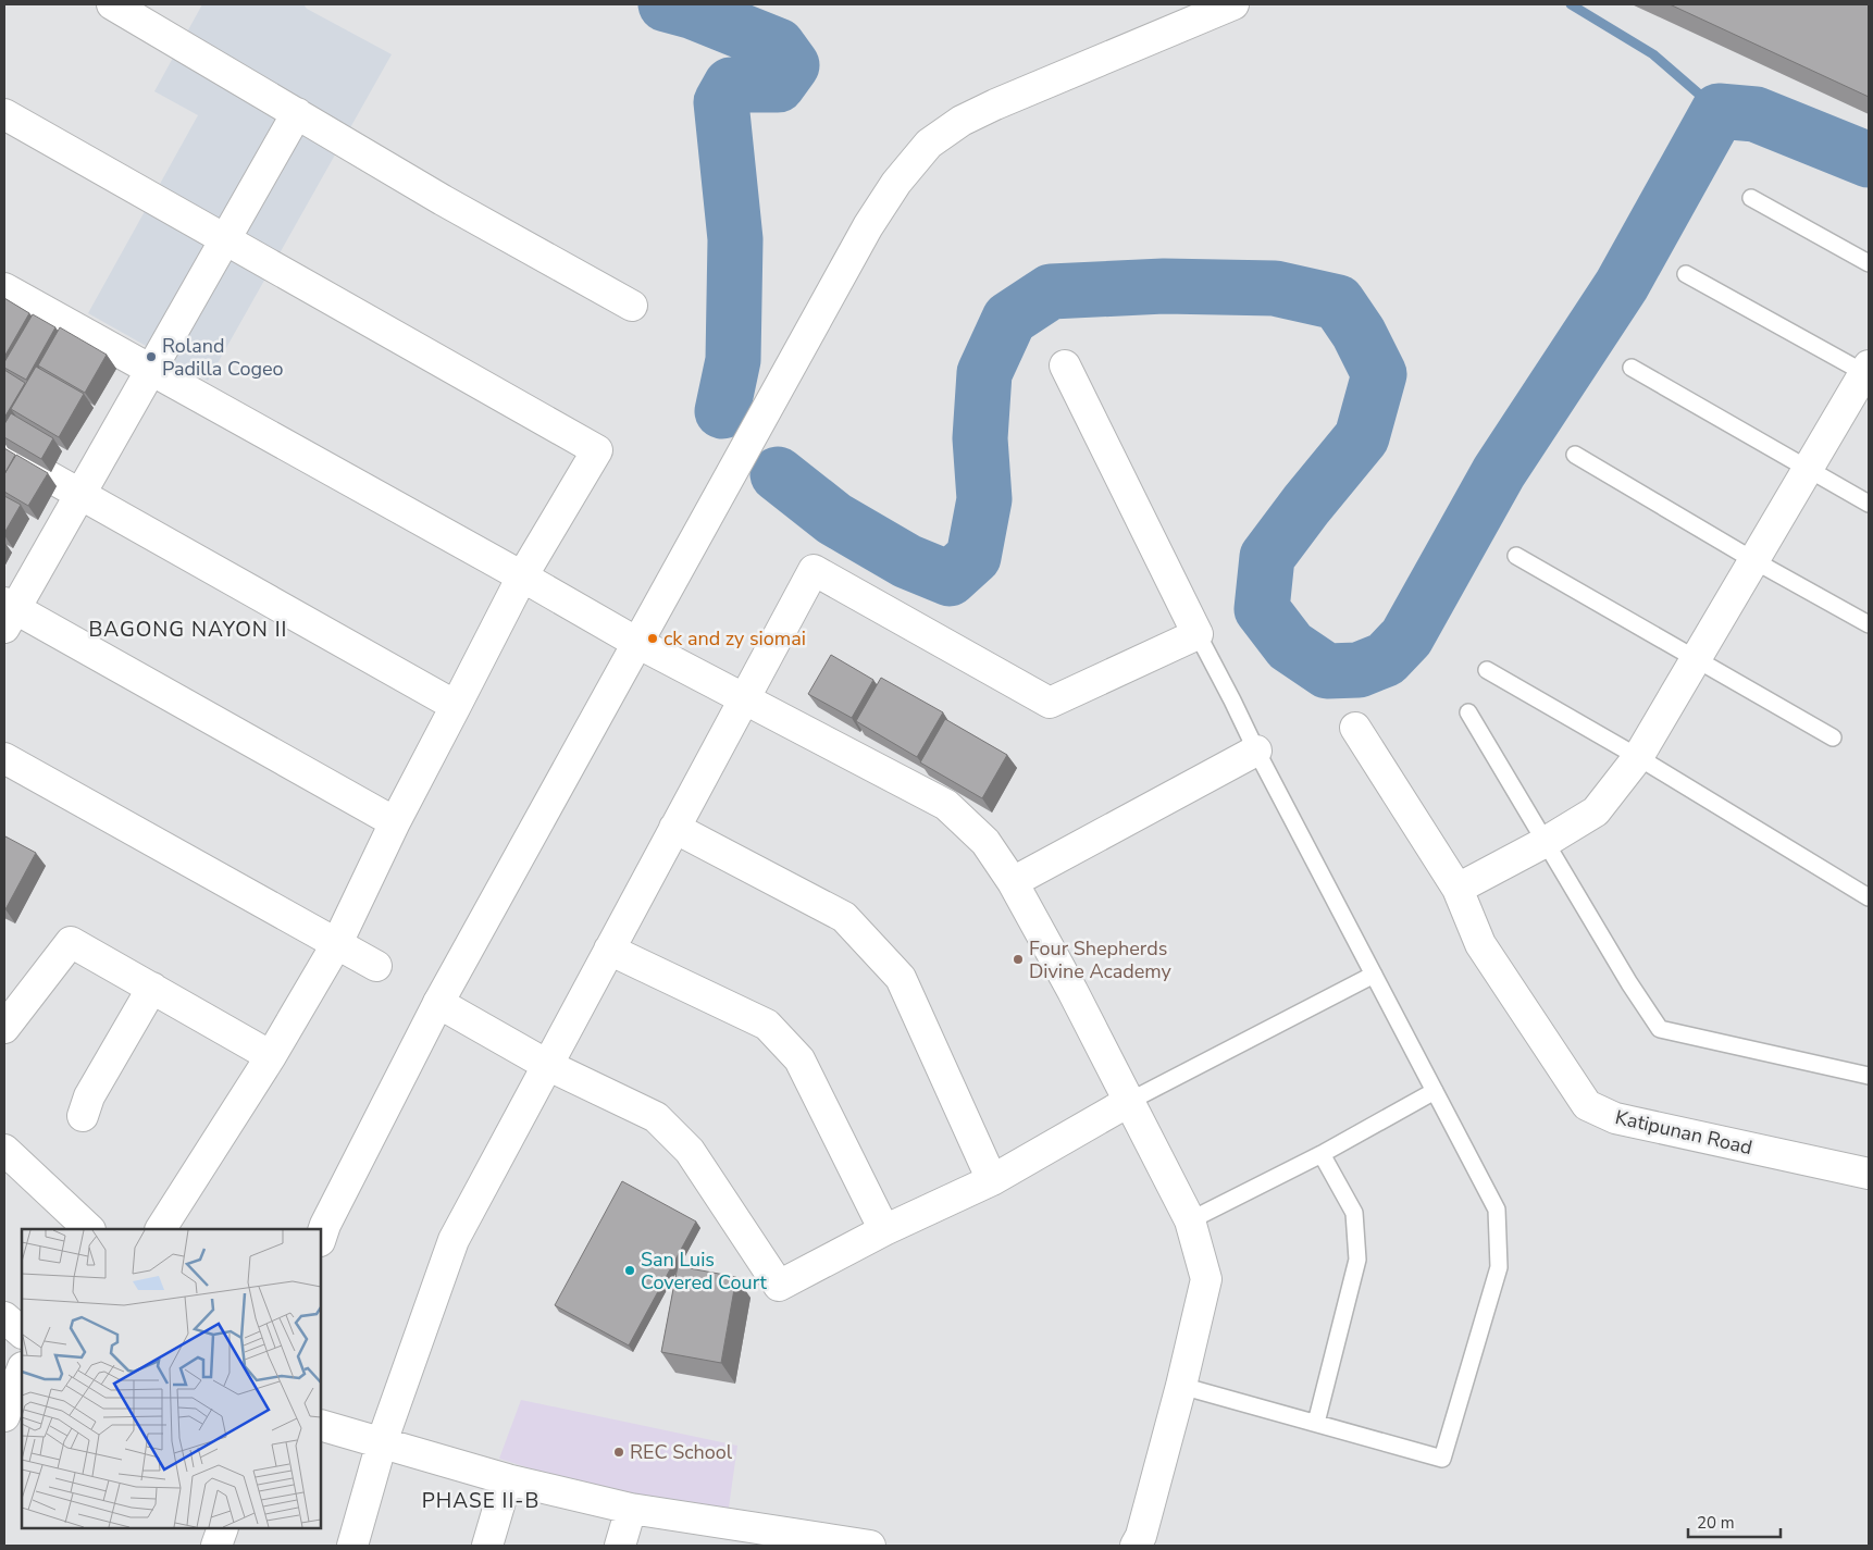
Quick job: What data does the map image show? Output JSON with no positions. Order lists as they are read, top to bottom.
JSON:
{
  "streets": {
    "street": ["Katipunan Road"]
  },
  "districts": ["BAGONG NAYON II", "PHASE II-B"],
  "places": [
    "Roland Padilla Cogeo",
    "ck and zy siomai",
    "Four Shepherds Divine Academy",
    "San Luis Covered Court",
    "REC School"
  ],
  "scale_bar": "20 m"
}
